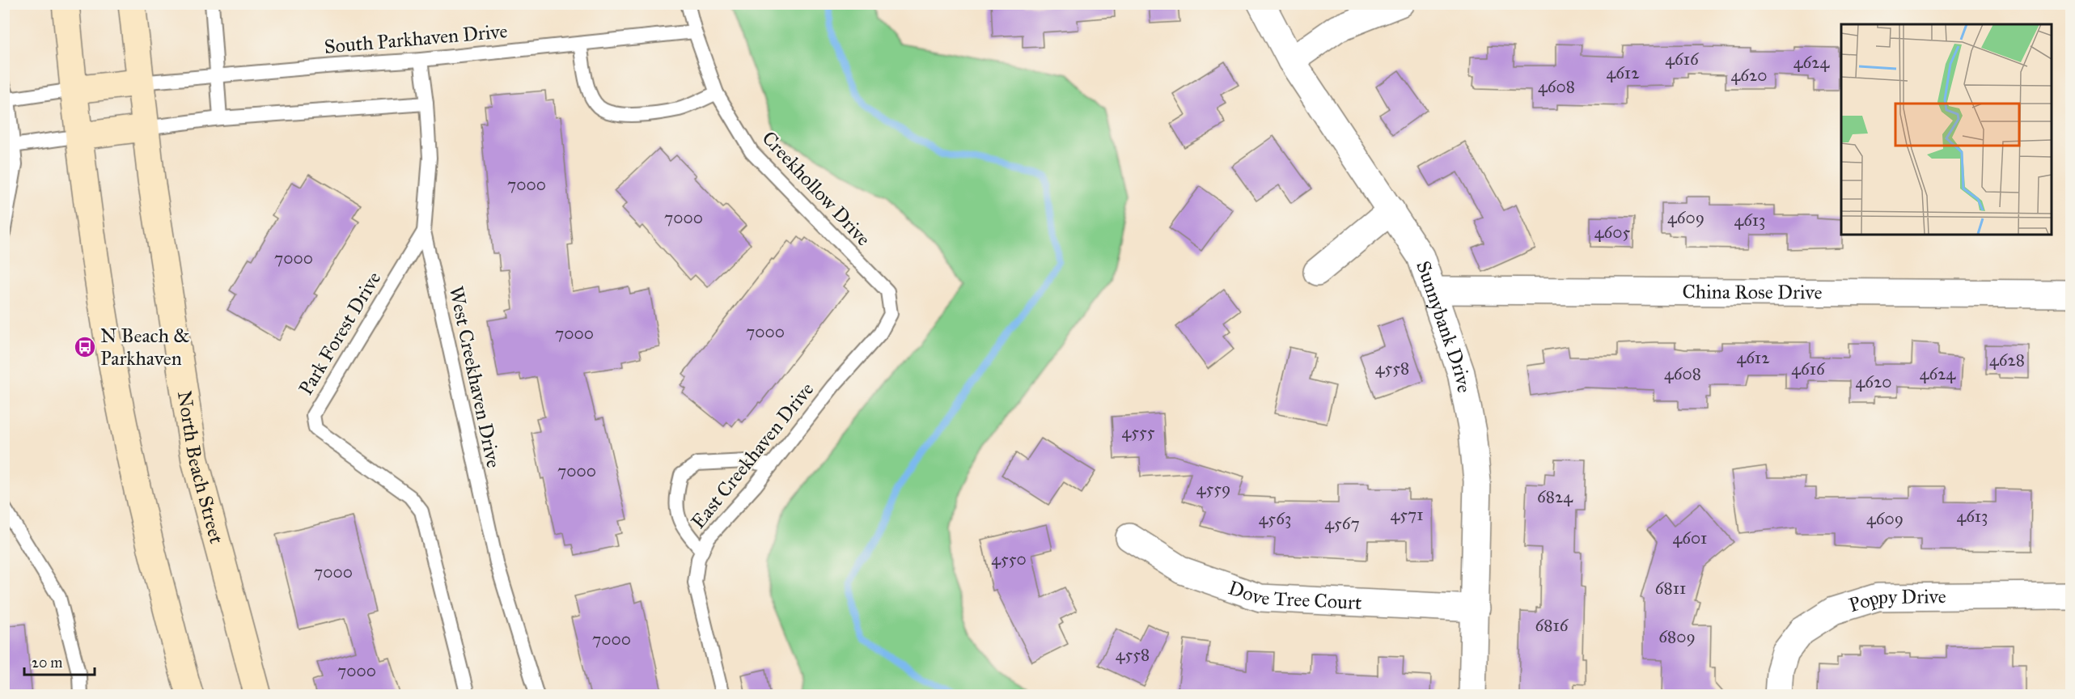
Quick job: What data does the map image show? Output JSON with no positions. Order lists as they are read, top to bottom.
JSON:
{
  "streets": {
    "main road": ["North Beach Street"],
    "street": [
      "China Rose Drive",
      "Sunnybank Drive",
      "Dove Tree Court",
      "Poppy Drive"
    ],
    "lane": [
      "South Parkhaven Drive",
      "Creekhollow Drive",
      "Park Forest Drive",
      "West Creekhaven Drive",
      "East Creekhaven Drive"
    ]
  },
  "crossings": [
    ["South Parkhaven Drive", "Creekhollow Drive"],
    ["South Parkhaven Drive", "West Creekhaven Drive"],
    ["South Parkhaven Drive", "North Beach Street"],
    ["Creekhollow Drive", "East Creekhaven Drive"],
    ["China Rose Drive", "Sunnybank Drive"],
    ["Sunnybank Drive", "Dove Tree Court"],
    ["Park Forest Drive", "West Creekhaven Drive"]
  ],
  "places": {
    "bus stop": ["N Beach & Parkhaven"]
  },
  "house_numbers": [
    "4616",
    "4624",
    "4612",
    "4620",
    "4608",
    "7000",
    "7000",
    "4609",
    "4613",
    "4605",
    "7000",
    "7000",
    "7000",
    "4612",
    "4628",
    "4558",
    "4616",
    "4608",
    "4624",
    "4620",
    "4555",
    "7000",
    "4559",
    "6824",
    "4571",
    "4613",
    "4563",
    "4609",
    "4567",
    "4601",
    "4550",
    "7000",
    "6811",
    "6816",
    "6809",
    "7000",
    "4558",
    "7000"
  ],
  "scale_bar": "20 m"
}
